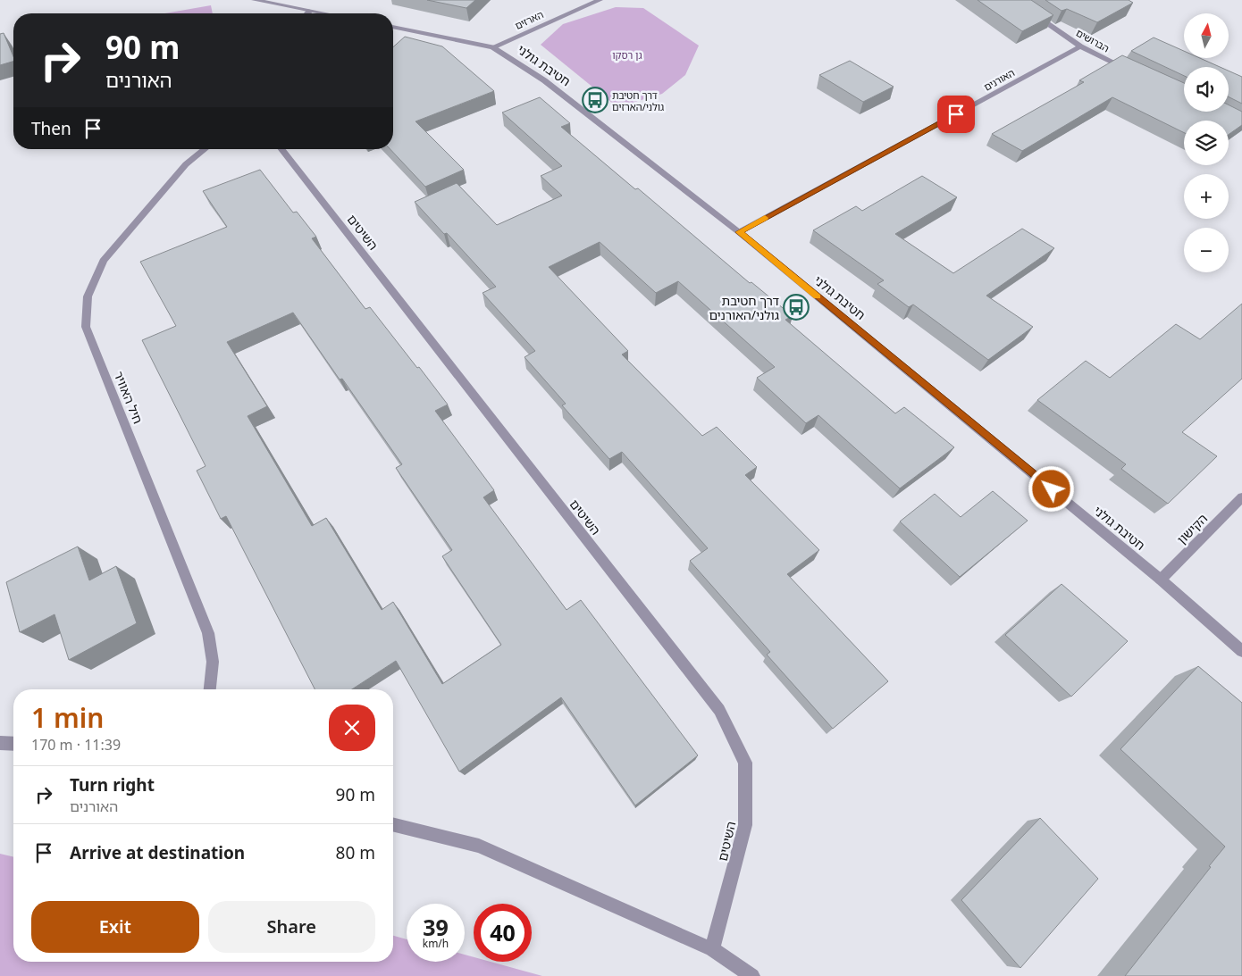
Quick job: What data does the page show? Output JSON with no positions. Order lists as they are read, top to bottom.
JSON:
{
  "streets": {
    "street": [
      "הארזים",
      "הברושים",
      "חטיבת גולני",
      "האורנים",
      "השיטים",
      "חיל האוויר",
      "הקישון"
    ]
  },
  "crossings": [
    ["הארזים", "חטיבת גולני"],
    ["הברושים", "האורנים"],
    ["חטיבת גולני", "האורנים"],
    ["חטיבת גולני", "הקישון"]
  ],
  "parks": ["גן רסקו"],
  "places": {
    "bus stop": ["דרך חטיבת גולני/הארזים", "דרך חטיבת גולני/האורנים"]
  },
  "north": "top",
  "page": {
    "map_buttons": ["+", "−"],
    "turn": ["90 m", "האורנים"],
    "then": "Then",
    "heading": ["1 min", "170 m · 11:39"],
    "list": [
      {
        "name": "Turn right",
        "note": "האורנים",
        "value": "90 m"
      },
      {
        "name": "Arrive at destination",
        "value": "80 m"
      }
    ],
    "buttons": ["Exit", "Share"],
    "speed": "39 km/h",
    "limit": "40"
  }
}
